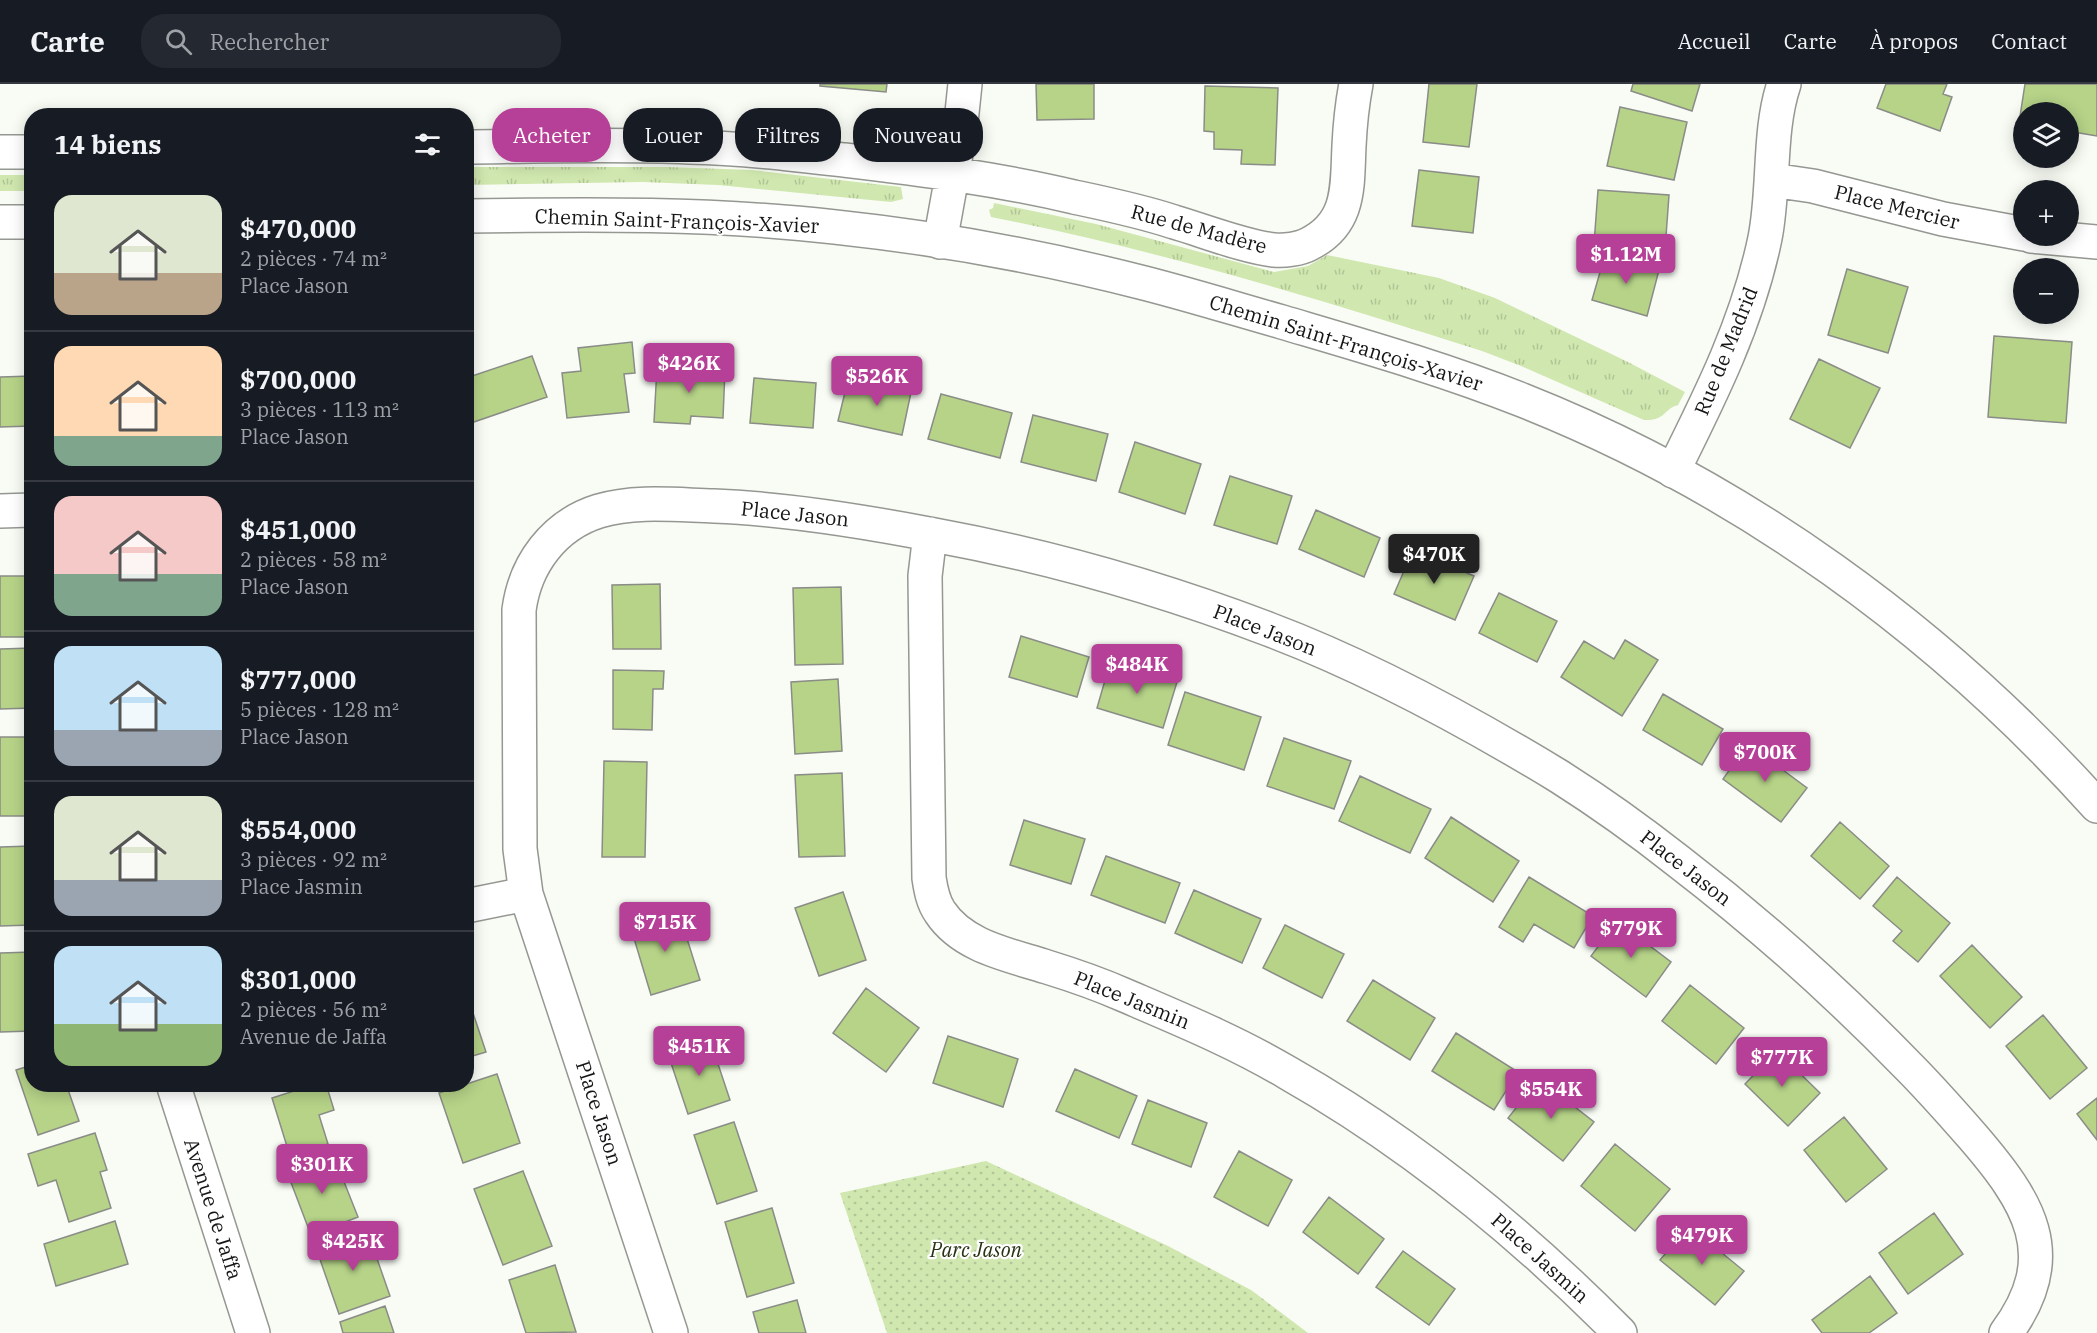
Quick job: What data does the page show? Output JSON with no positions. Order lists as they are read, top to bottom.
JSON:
{
  "streets": {
    "street": [
      "Place Mercier",
      "Chemin Saint-François-Xavier",
      "Rue de Madère",
      "Rue de Madrid",
      "Place Jason",
      "Place Jasmin",
      "Avenue de Jaffa"
    ]
  },
  "crossings": [
    ["Place Mercier", "Rue de Madrid"],
    ["Chemin Saint-François-Xavier", "Rue de Madrid"],
    ["Place Jason", "Place Jasmin"]
  ],
  "parks": ["Parc Jason"],
  "page": {
    "header": "Carte",
    "search": "Rechercher",
    "nav": [
      "Accueil",
      "Carte",
      "À propos",
      "Contact"
    ],
    "map_buttons": ["+", "−"],
    "chip": [
      "Acheter",
      "Louer",
      "Filtres",
      "Nouveau"
    ],
    "heading": "14 biens",
    "list": [
      {
        "name": "$470,000",
        "note": "2 pièces · 74 m² · Place Jason"
      },
      {
        "name": "$700,000",
        "note": "3 pièces · 113 m² · Place Jason"
      },
      {
        "name": "$451,000",
        "note": "2 pièces · 58 m² · Place Jason"
      },
      {
        "name": "$777,000",
        "note": "5 pièces · 128 m² · Place Jason"
      },
      {
        "name": "$554,000",
        "note": "3 pièces · 92 m² · Place Jasmin"
      },
      {
        "name": "$301,000",
        "note": "2 pièces · 56 m² · Avenue de Jaffa"
      }
    ],
    "price": [
      "$1.12M",
      "$426K",
      "$526K",
      "$470K",
      "$484K",
      "$700K",
      "$715K",
      "$779K",
      "$451K",
      "$777K",
      "$554K",
      "$301K",
      "$479K",
      "$425K"
    ]
  }
}
